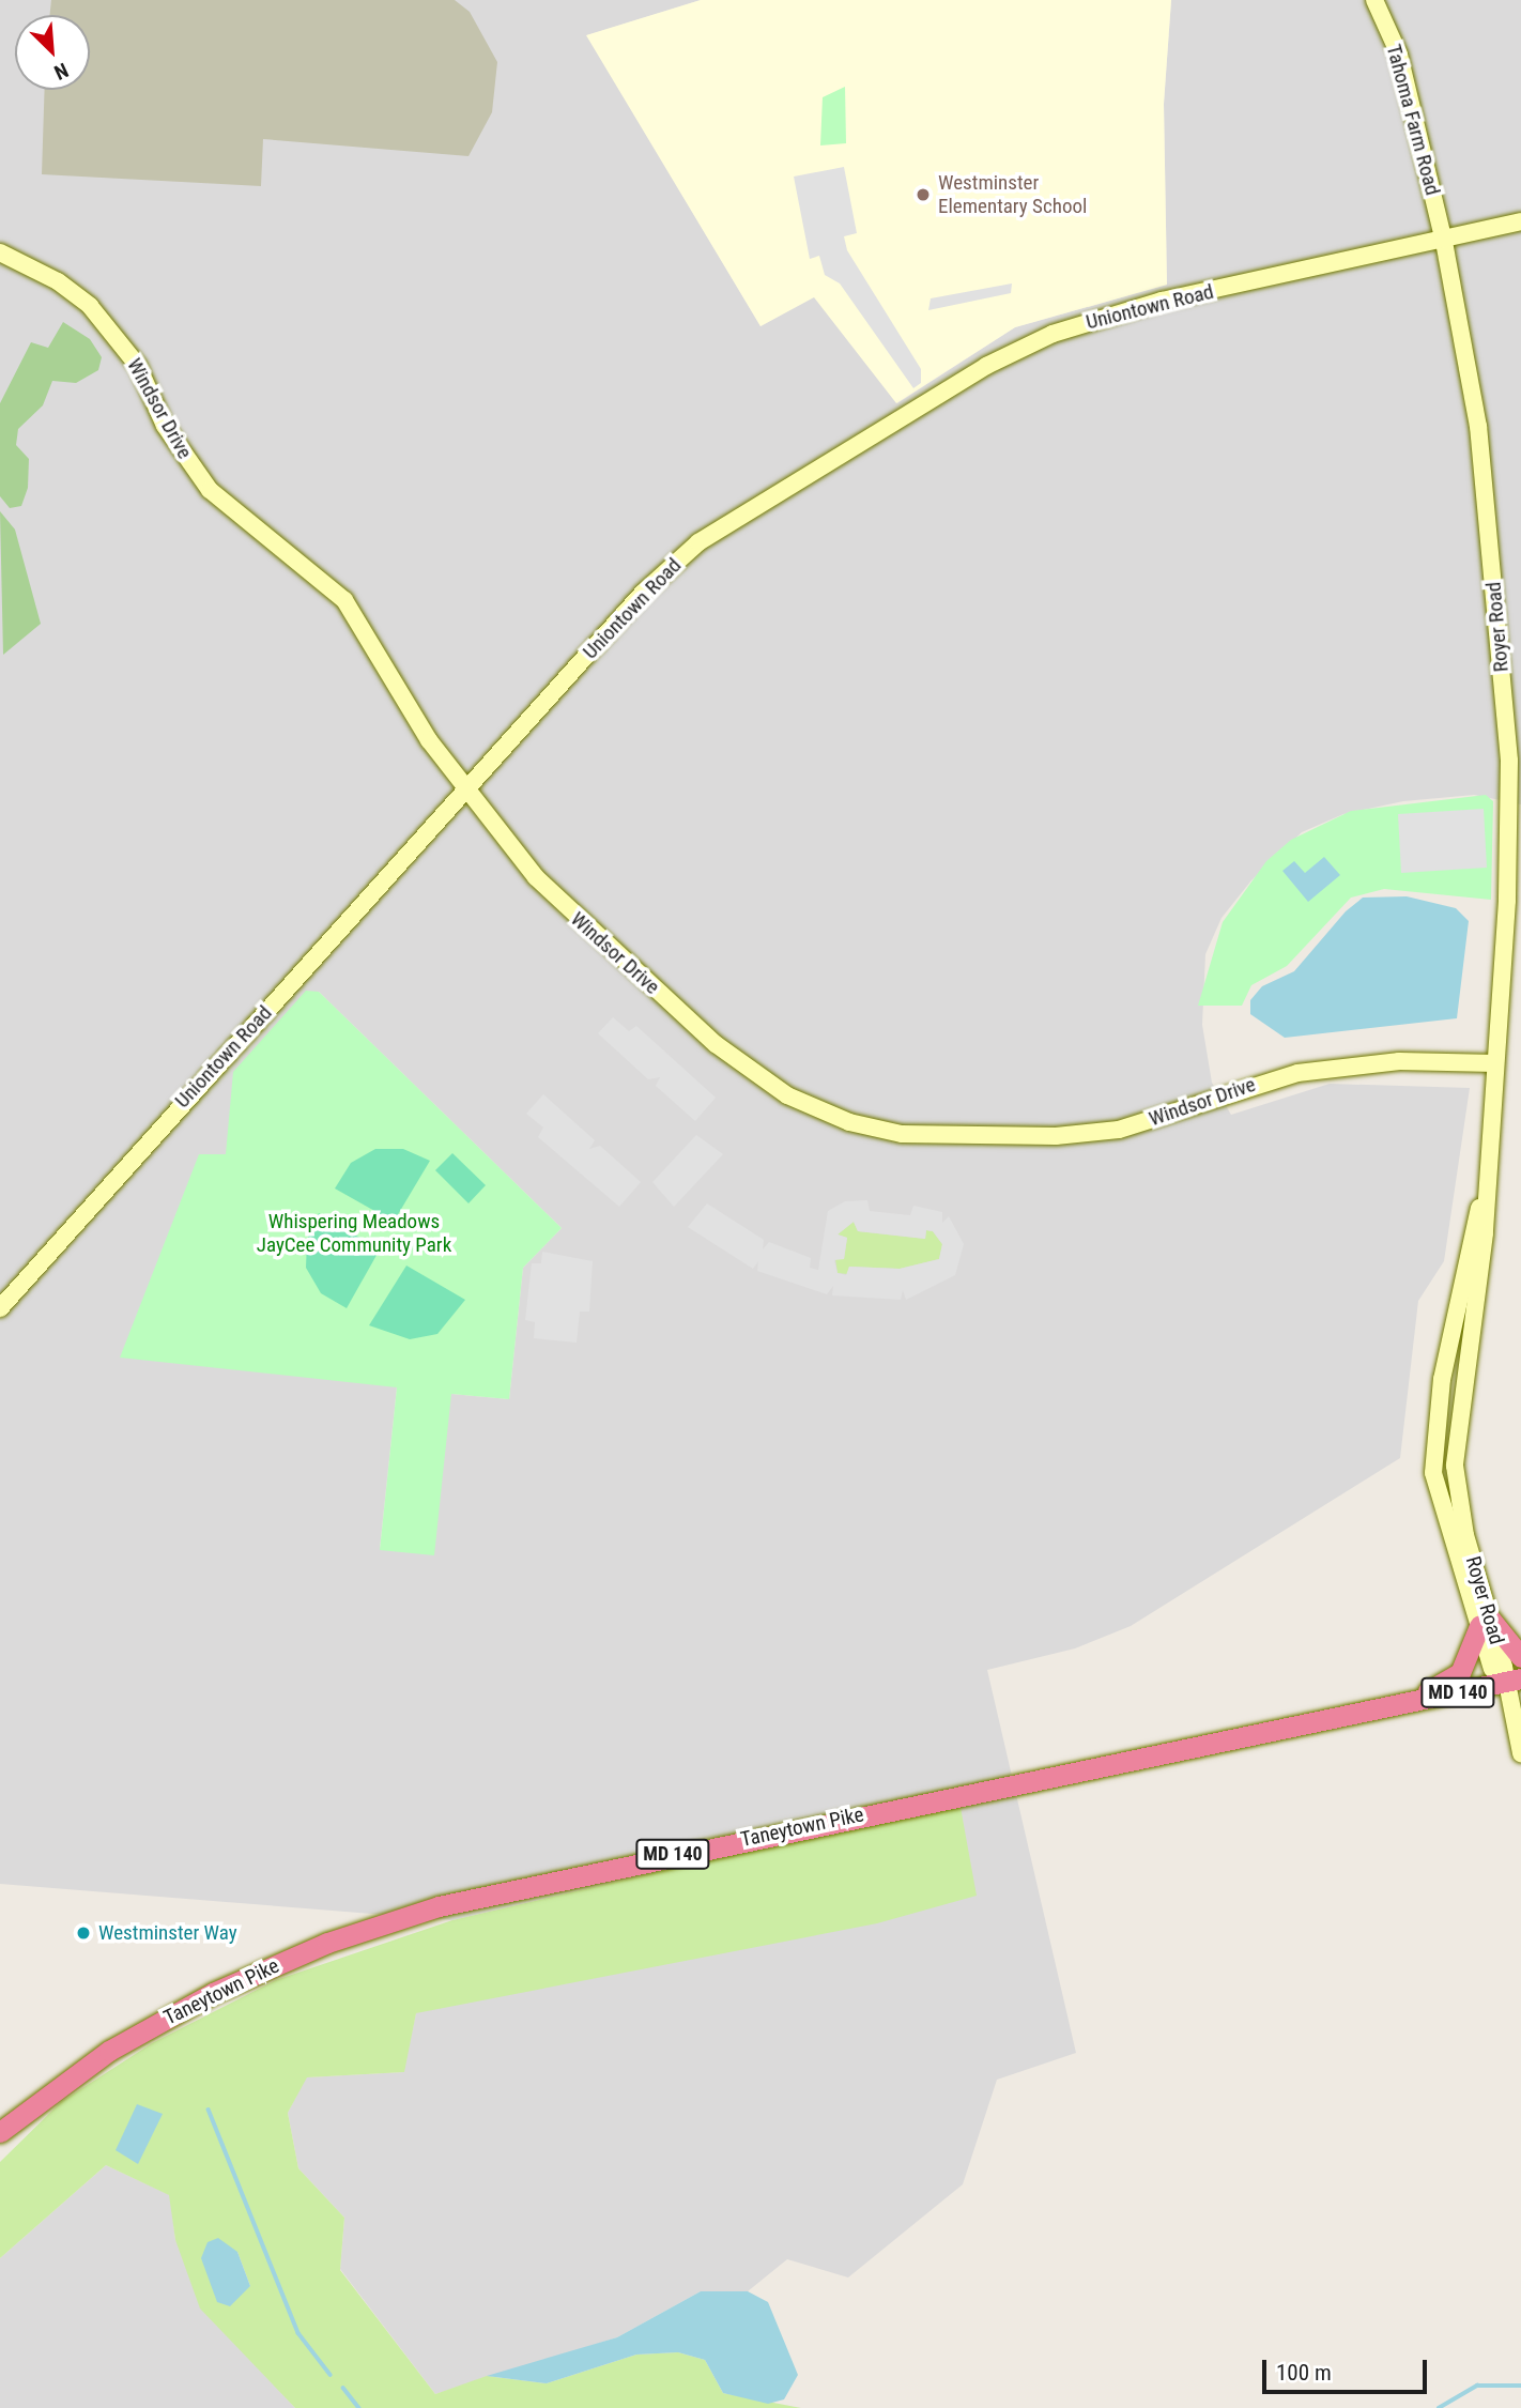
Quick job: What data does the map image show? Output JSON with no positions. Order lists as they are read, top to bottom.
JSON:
{
  "streets": {
    "highway": ["MD 140", "Taneytown Pike"],
    "street": [
      "Tahoma Farm Road",
      "Uniontown Road",
      "Windsor Drive",
      "Royer Road"
    ]
  },
  "crossings": [
    ["Tahoma Farm Road", "Uniontown Road"],
    ["Tahoma Farm Road", "Royer Road"],
    ["Uniontown Road", "Windsor Drive"],
    ["Uniontown Road", "Royer Road"],
    ["Windsor Drive", "Royer Road"],
    ["Royer Road", "Taneytown Pike"]
  ],
  "parks": ["Whispering Meadows JayCee Community Park"],
  "places": ["Westminster Elementary School", "Westminster Way"],
  "scale_bar": "100 m",
  "north": "bottom right"
}
